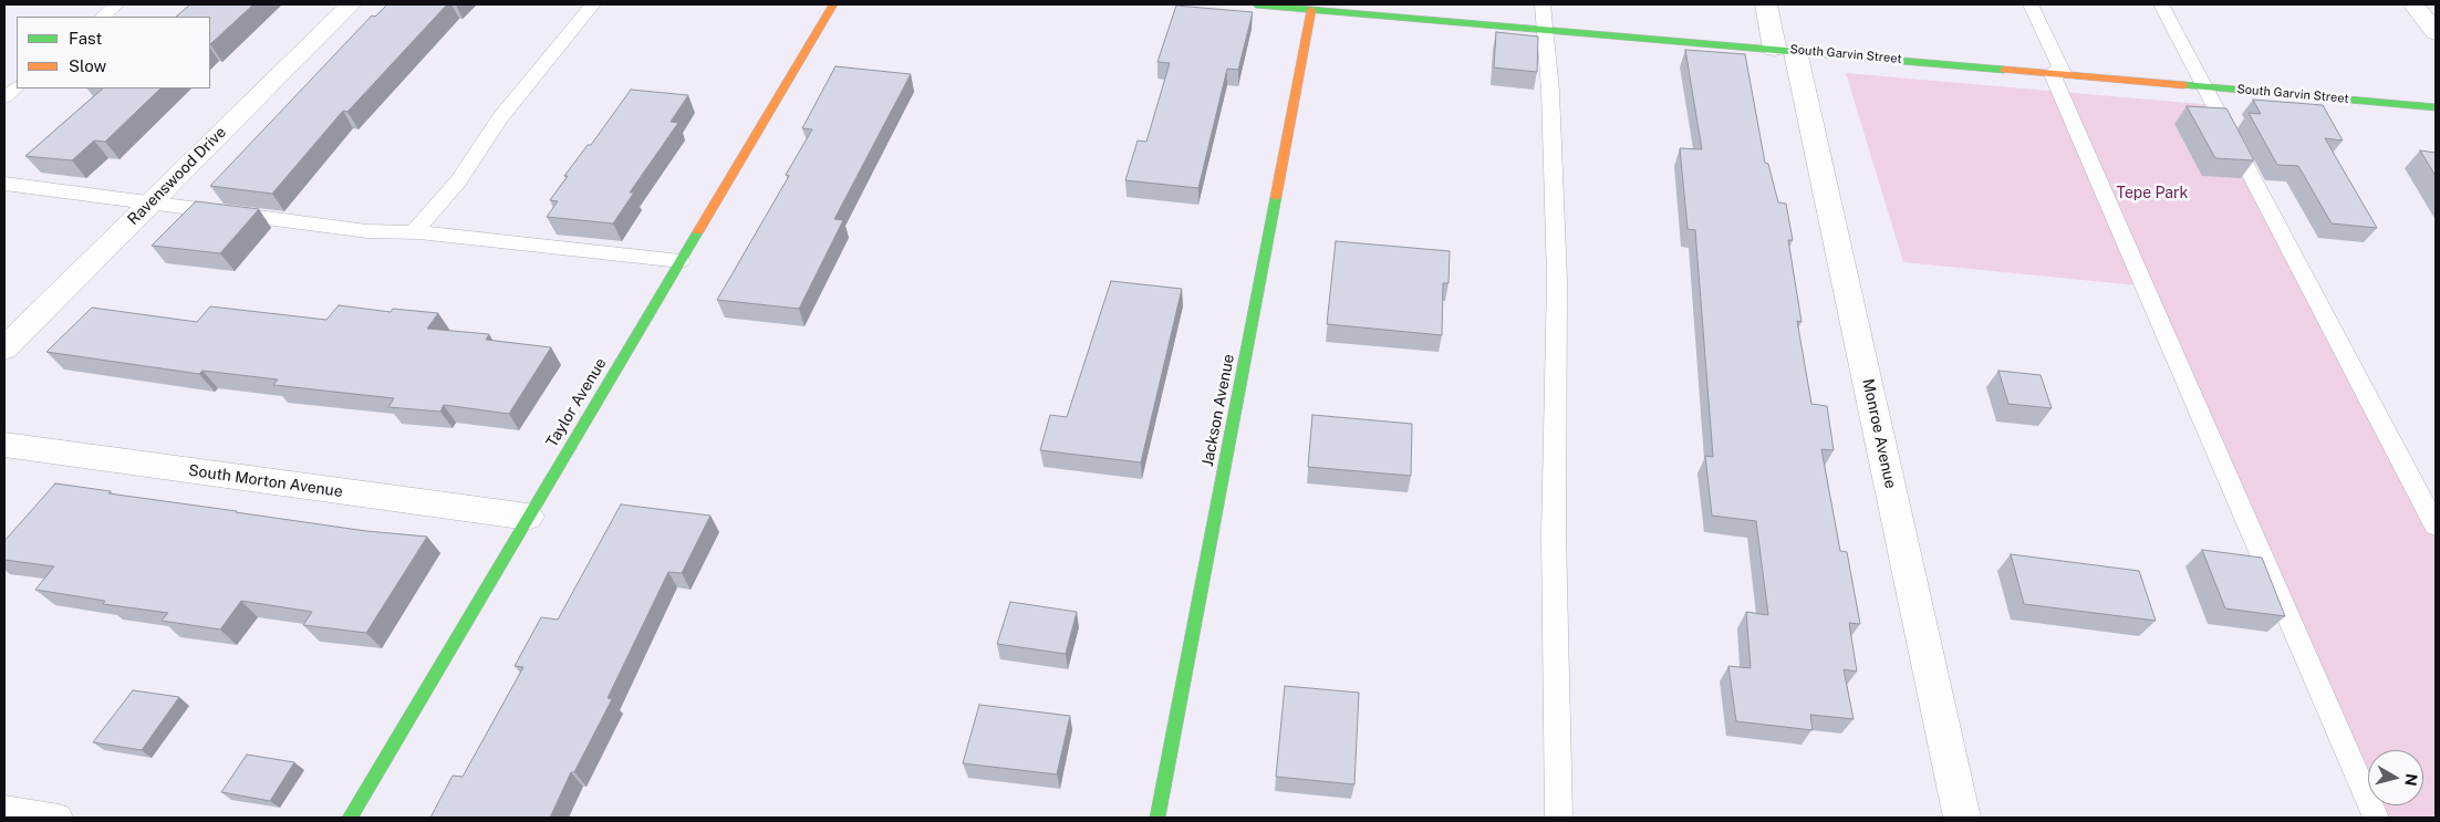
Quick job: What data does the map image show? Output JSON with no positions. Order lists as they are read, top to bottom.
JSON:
{
  "streets": {
    "street": [
      "South Garvin Street",
      "Ravenswood Drive",
      "Taylor Avenue",
      "Jackson Avenue",
      "Monroe Avenue",
      "South Morton Avenue"
    ]
  },
  "crossings": [
    ["South Garvin Street", "Jackson Avenue"],
    ["South Garvin Street", "Monroe Avenue"],
    ["Taylor Avenue", "South Morton Avenue"]
  ],
  "parks": ["Tepe Park"],
  "legend": ["Fast", "Slow"],
  "north": "right"
}
